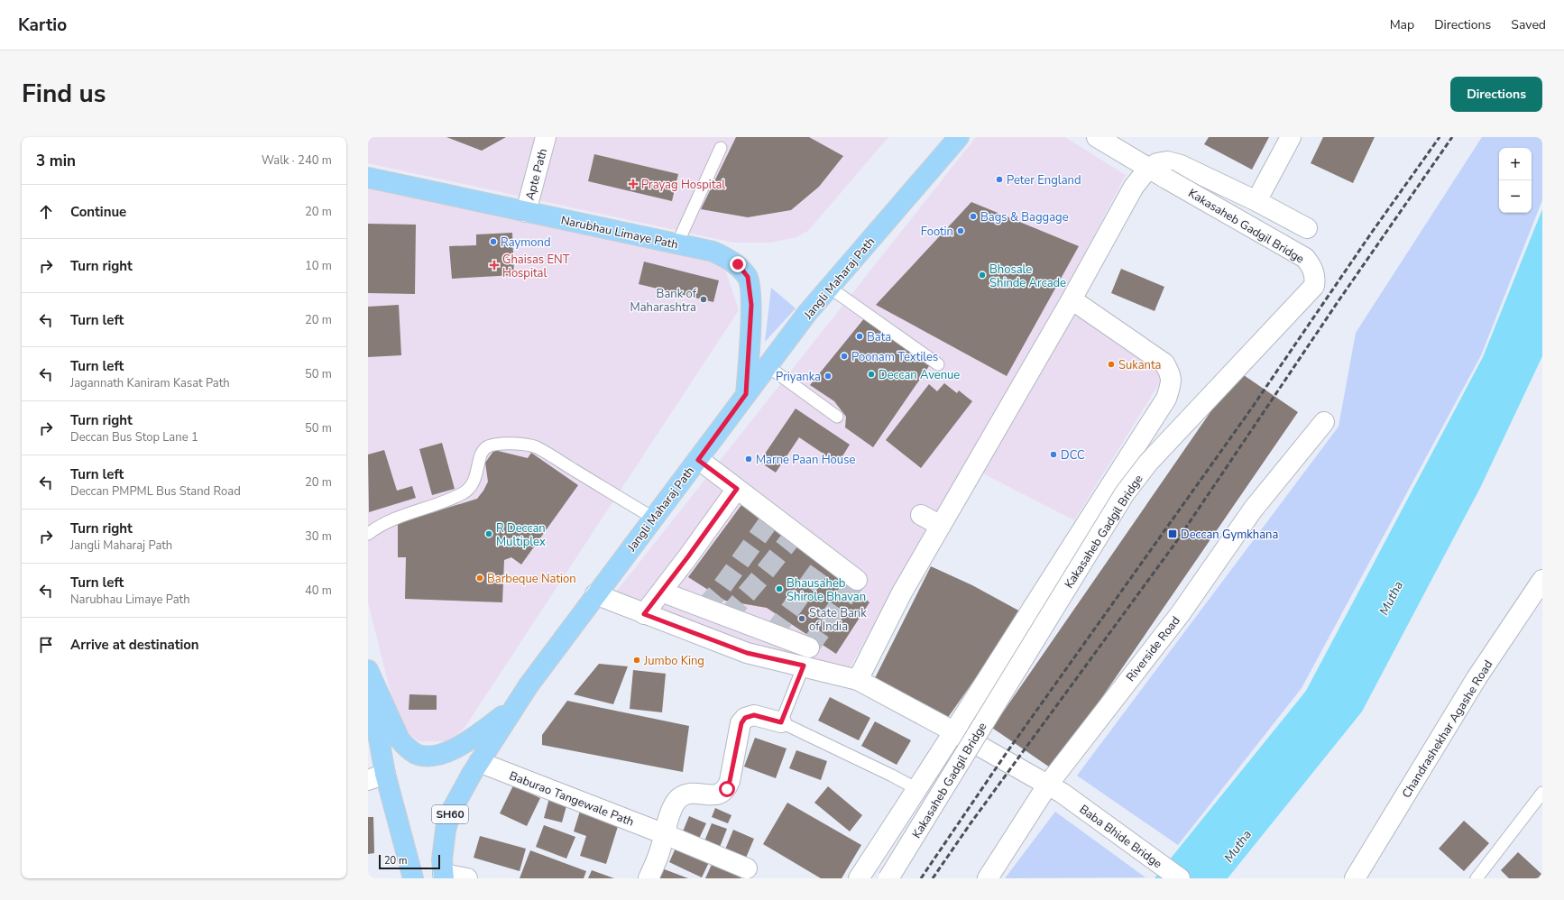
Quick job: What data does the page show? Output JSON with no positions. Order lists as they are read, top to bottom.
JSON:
{
  "streets": {
    "main road": ["Narubhau Limaye Path", "Jangli Maharaj Path", "SH60"],
    "street": [
      "Apte Path",
      "Kakasaheb Gadgil Bridge",
      "Riverside Road",
      "Chandrashekhar Agashe Road",
      "Baburao Tangewale Path",
      "Baba Bhide Bridge"
    ]
  },
  "crossings": [
    ["Apte Path", "Narubhau Limaye Path"],
    ["Narubhau Limaye Path", "Jangli Maharaj Path"],
    ["Jangli Maharaj Path", "Baburao Tangewale Path"],
    ["Jangli Maharaj Path", "SH60"],
    ["Riverside Road", "Baba Bhide Bridge"],
    ["Baburao Tangewale Path", "SH60"]
  ],
  "water": ["Mutha"],
  "places": {
    "other": [
      "Peter England",
      "Bags & Baggage",
      "Footin",
      "Raymond",
      "Bhosale Shinde Arcade",
      "Bank of Maharashtra",
      "Bata",
      "Poonam Textiles",
      "Sukanta",
      "Deccan Avenue",
      "Priyanka",
      "DCC",
      "Marne Paan House",
      "R Deccan Multiplex",
      "Barbeque Nation",
      "Bhausaheb Shirole Bhavan",
      "State Bank of India",
      "Jumbo King"
    ],
    "health": ["Prayag Hospital", "Ghaisas ENT Hospital"],
    "transit": ["Deccan Gymkhana"]
  },
  "scale_bar": "20 m",
  "page": {
    "header": "Kartio",
    "nav": ["Map", "Directions", "Saved"],
    "title": "Find us",
    "buttons": "Directions",
    "heading": ["3 min", "Walk · 240 m"],
    "map_buttons": ["+", "−"],
    "list": [
      ["Continue", "20 m"],
      ["Turn right", "10 m"],
      ["Turn left", "20 m"],
      ["Turn left", "Jagannath Kaniram Kasat Path", "50 m"],
      ["Turn right", "Deccan Bus Stop Lane 1", "50 m"],
      ["Turn left", "Deccan PMPML Bus Stand Road", "20 m"],
      ["Turn right", "Jangli Maharaj Path", "30 m"],
      ["Turn left", "Narubhau Limaye Path", "40 m"],
      "Arrive at destination"
    ],
    "scale": "20 m"
  }
}
